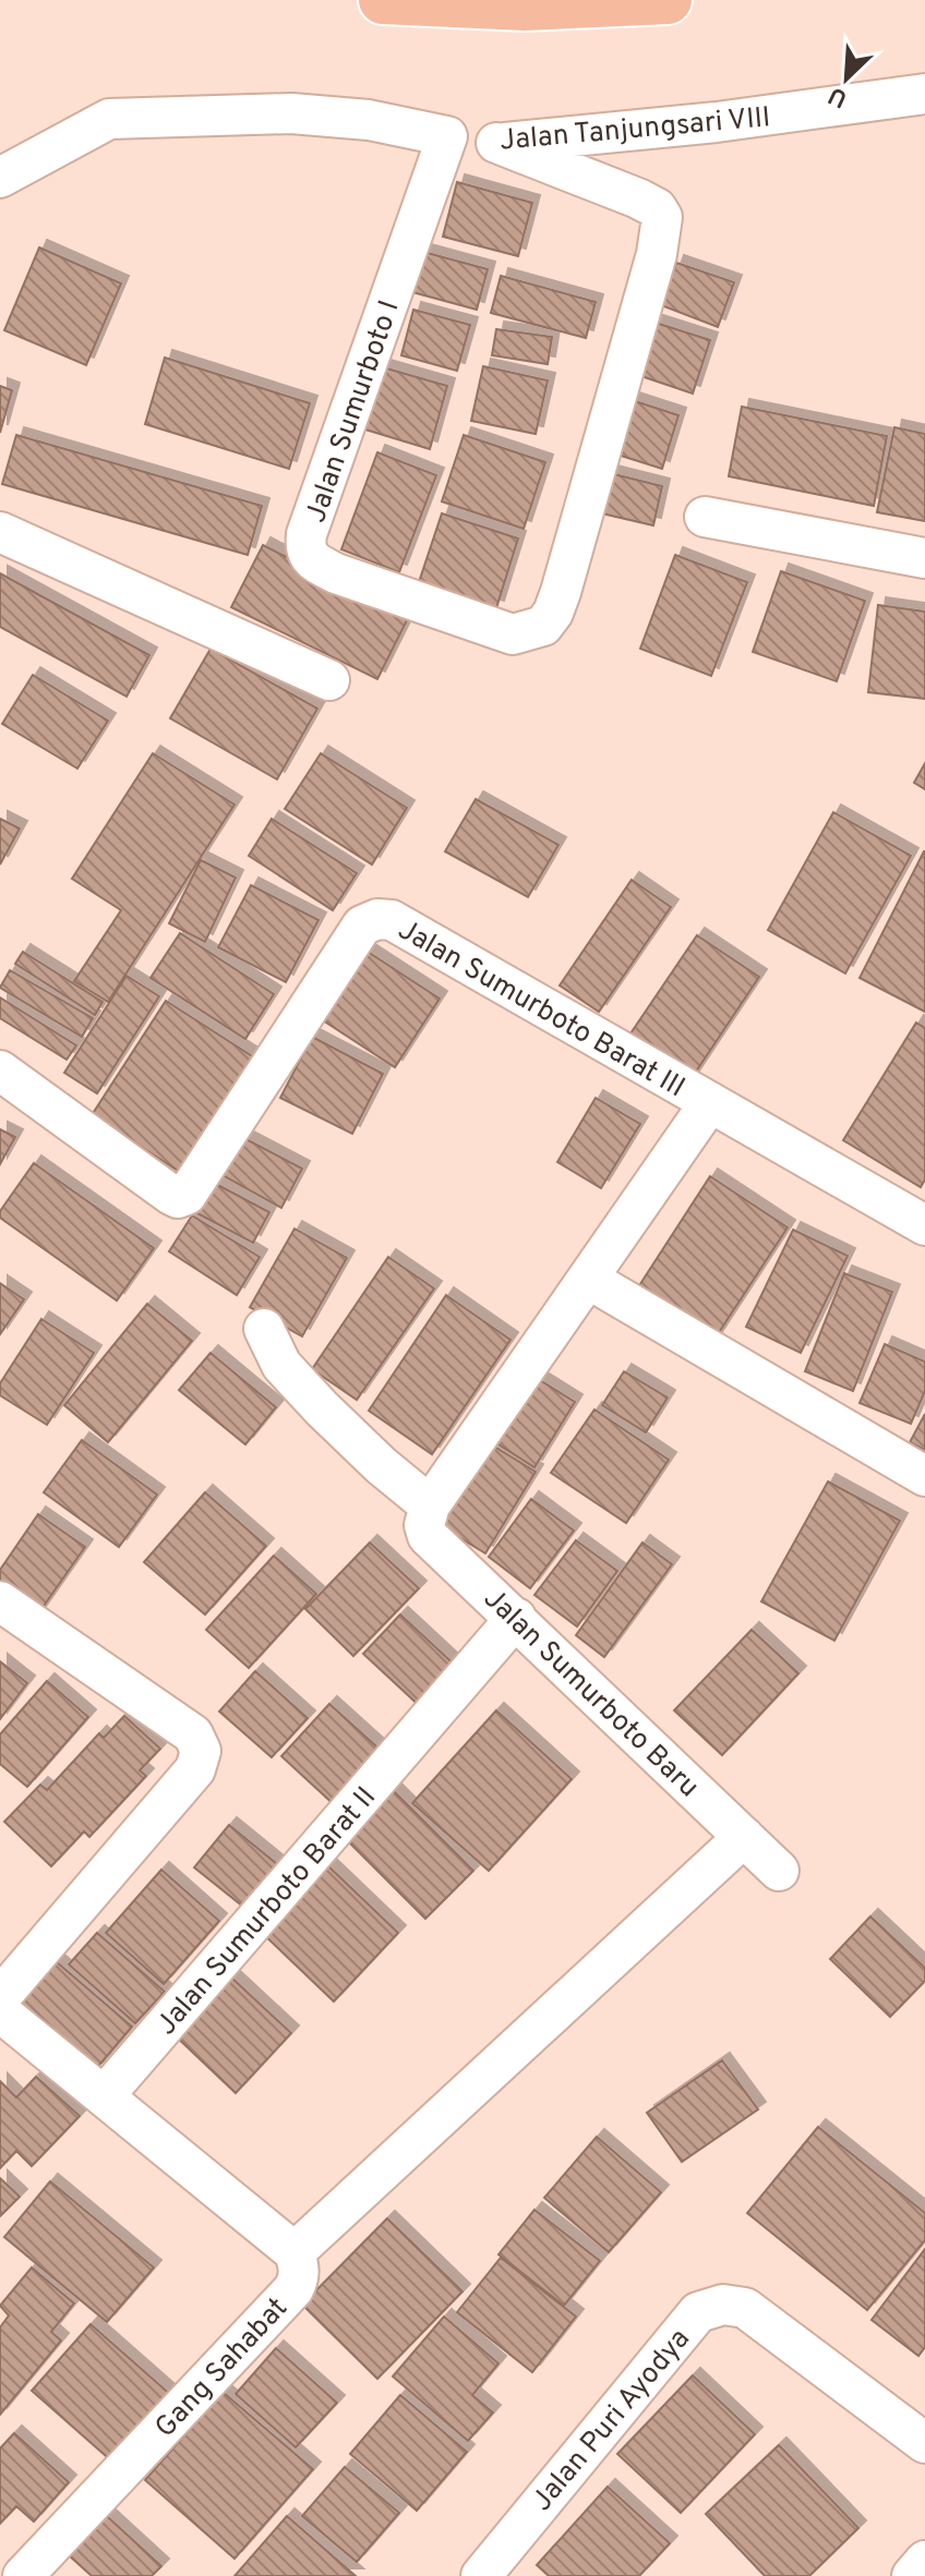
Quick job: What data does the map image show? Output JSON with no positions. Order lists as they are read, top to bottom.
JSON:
{
  "streets": {
    "street": [
      "Jalan Tanjungsari VIII",
      "Jalan Sumurboto I",
      "Jalan Sumurboto Barat III",
      "Jalan Sumurboto Baru",
      "Jalan Sumurboto Barat II",
      "Gang Sahabat",
      "Jalan Puri Ayodya"
    ]
  },
  "crossings": [
    ["Jalan Tanjungsari VIII", "Jalan Sumurboto I"],
    ["Jalan Sumurboto Baru", "Jalan Sumurboto Barat II"]
  ],
  "north": "bottom left"
}
